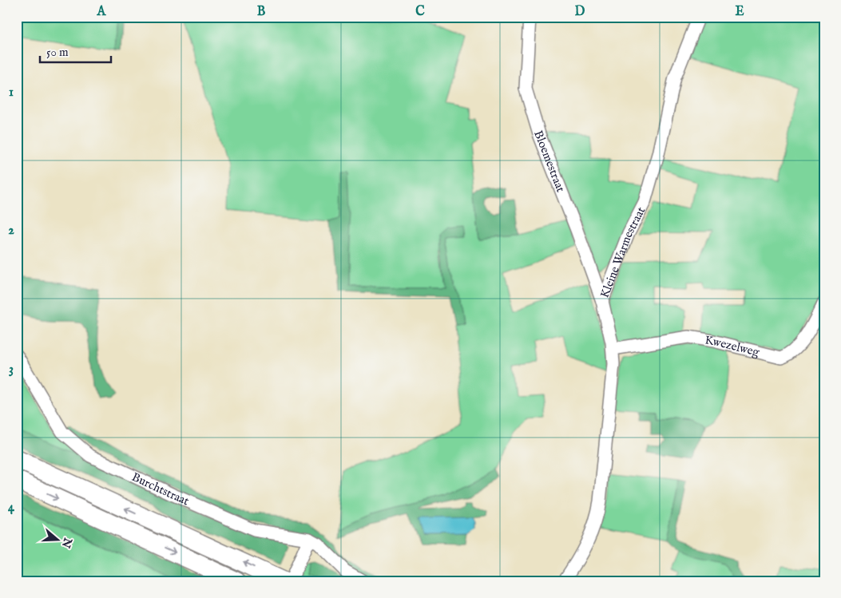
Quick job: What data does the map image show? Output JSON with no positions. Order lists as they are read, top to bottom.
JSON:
{
  "streets": {
    "street": [
      "Bloemestraat",
      "Kleine Warmestraat",
      "Kwezelweg",
      "Burchtstraat"
    ]
  },
  "crossings": [
    ["Bloemestraat", "Kleine Warmestraat"],
    ["Kleine Warmestraat", "Kwezelweg"]
  ],
  "scale_bar": "50 m",
  "north": "right",
  "grid": {
    "columns": [
      "A",
      "B",
      "C",
      "D",
      "E"
    ],
    "rows": [
      "1",
      "2",
      "3",
      "4"
    ]
  }
}
